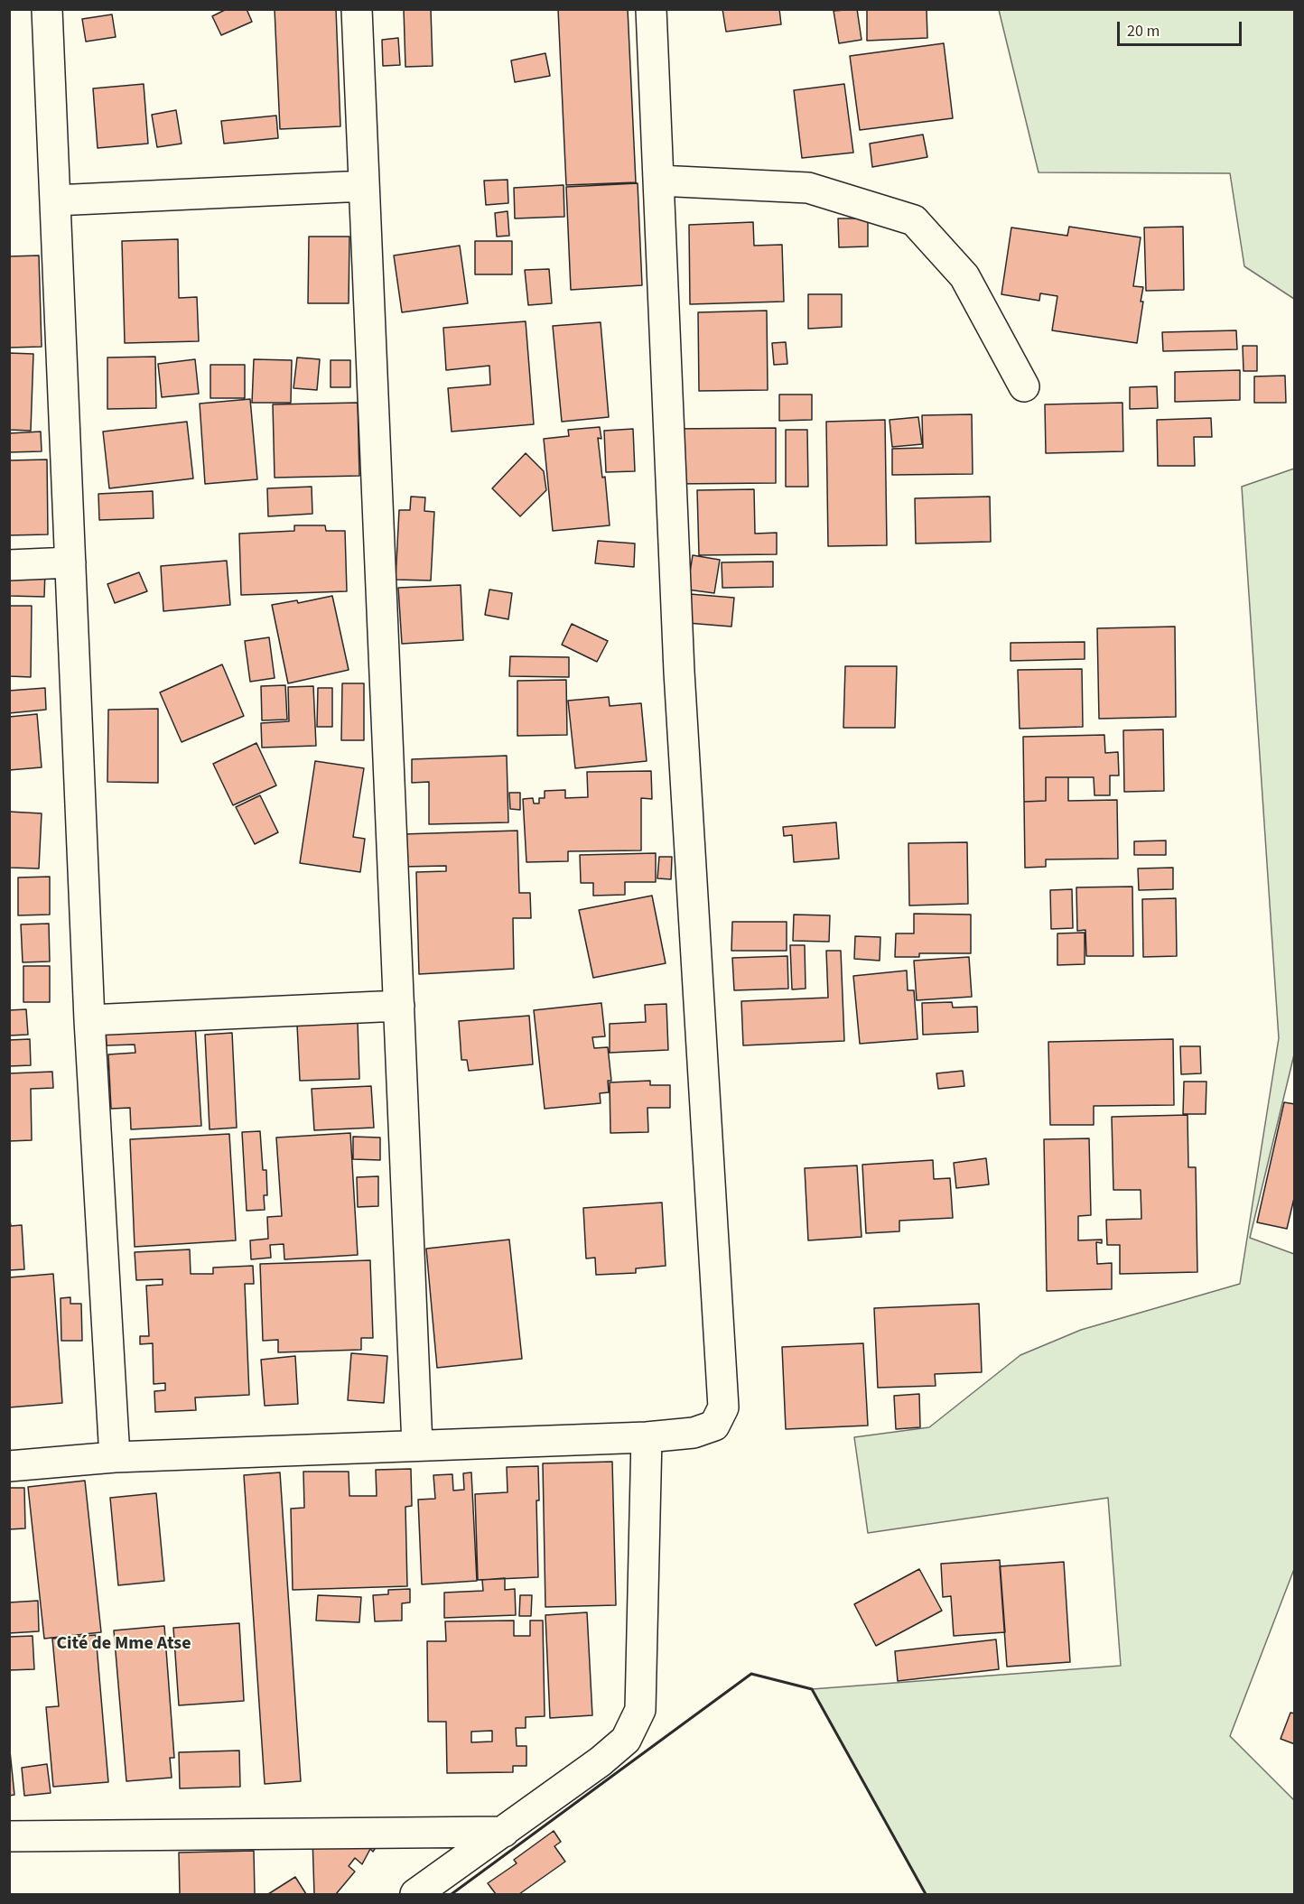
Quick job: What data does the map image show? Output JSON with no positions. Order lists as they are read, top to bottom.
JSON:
{
  "districts": ["Cité de Mme Atse"],
  "scale_bar": "20 m"
}
